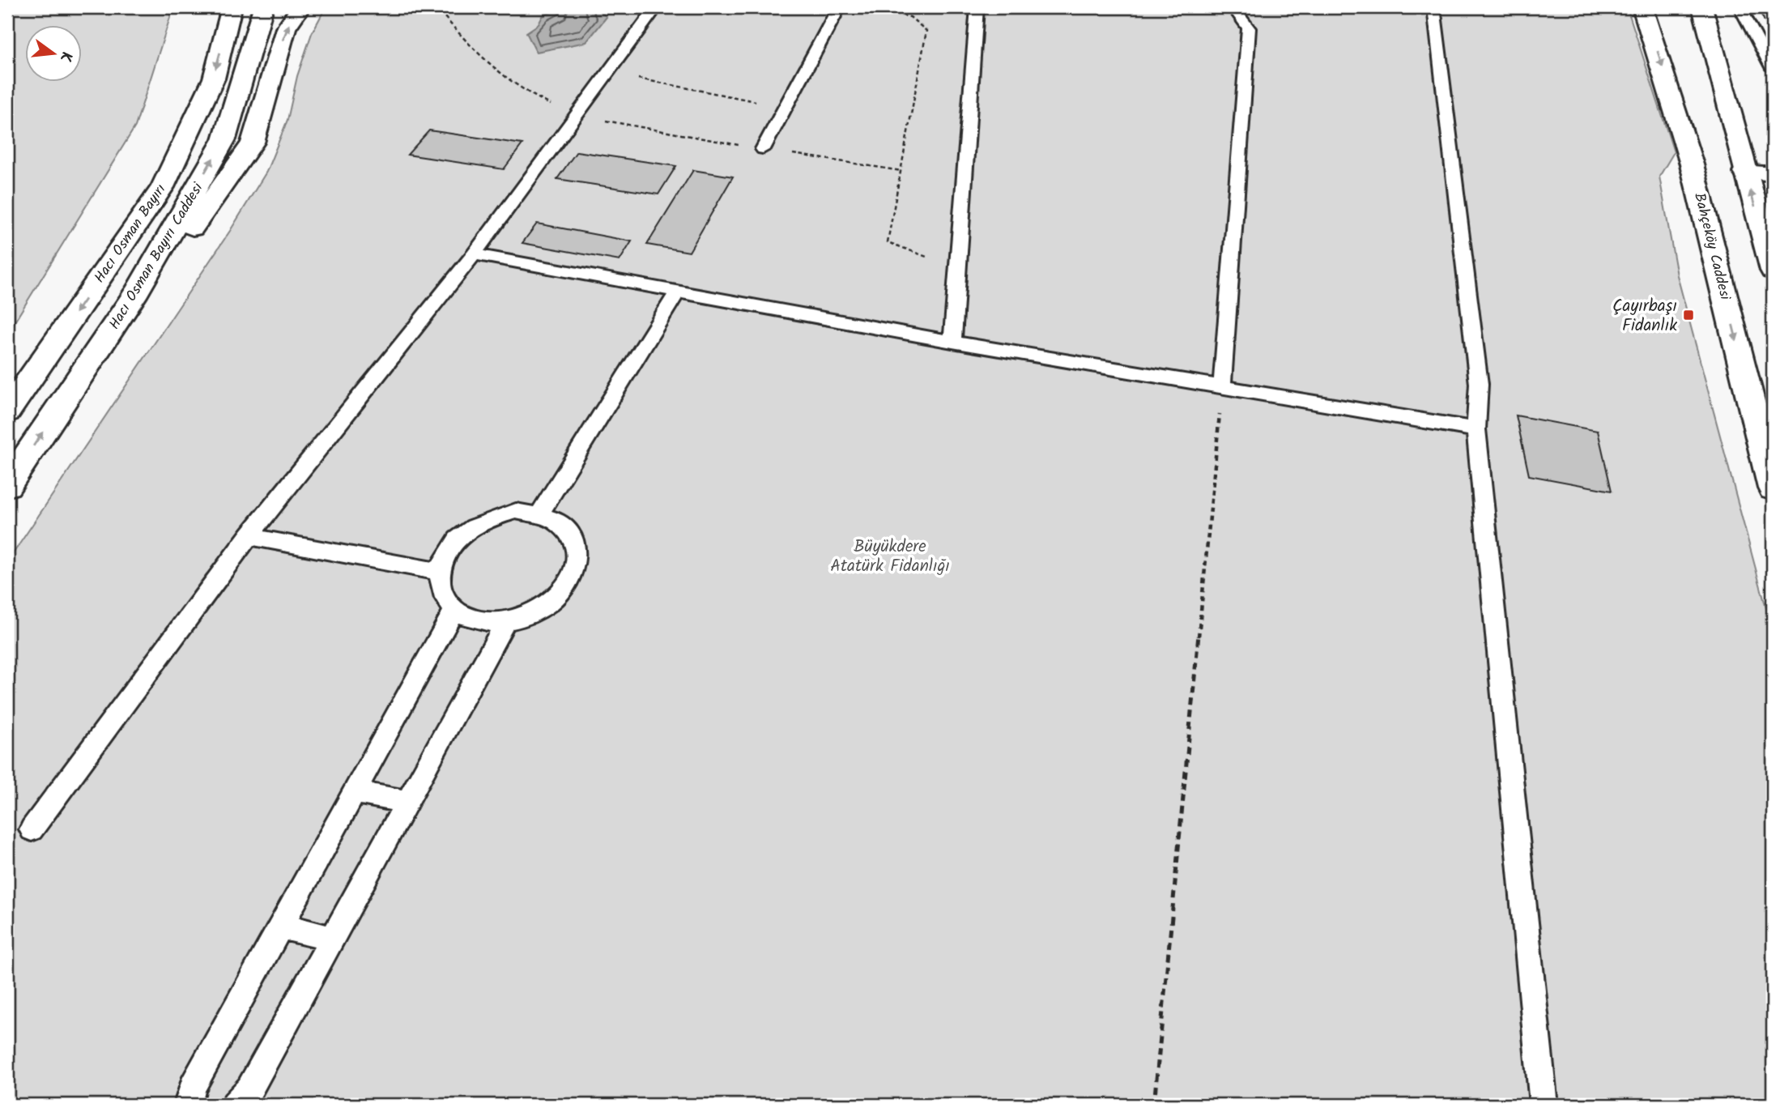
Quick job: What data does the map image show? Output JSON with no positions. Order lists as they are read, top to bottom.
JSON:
{
  "streets": {
    "main road": ["Hacı Osman Bayırı", "Bahçeköy Caddesi", "Hacı Osman Bayırı Caddesi"]
  },
  "parks": ["Büyükdere Atatürk Fidanlığı"],
  "places": {
    "transit": ["Çayırbaşı Fidanlık"]
  },
  "north": "right"
}
